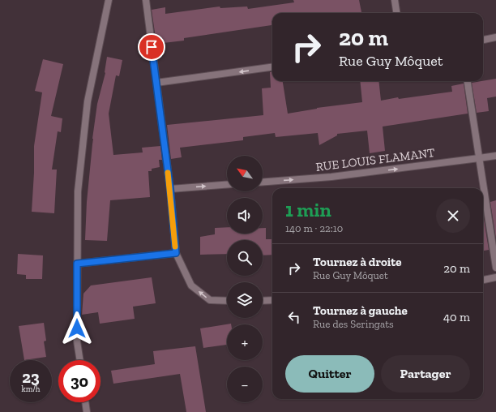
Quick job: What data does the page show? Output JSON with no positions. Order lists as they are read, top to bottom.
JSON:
{
  "streets": {
    "street": ["RUE LOUIS FLAMANT"]
  },
  "one_way": ["RUE LOUIS FLAMANT"],
  "north": "top left",
  "page": {
    "turn": ["20 m", "Rue Guy Môquet"],
    "map_buttons": ["+", "−"],
    "heading": ["1 min", "140 m · 22:10"],
    "list": [
      {
        "name": "Tournez à droite",
        "note": "Rue Guy Môquet",
        "value": "20 m"
      },
      {
        "name": "Tournez à gauche",
        "note": "Rue des Seringats",
        "value": "40 m"
      }
    ],
    "buttons": ["Quitter", "Partager"],
    "speed": "23 km/h",
    "limit": "30"
  }
}
